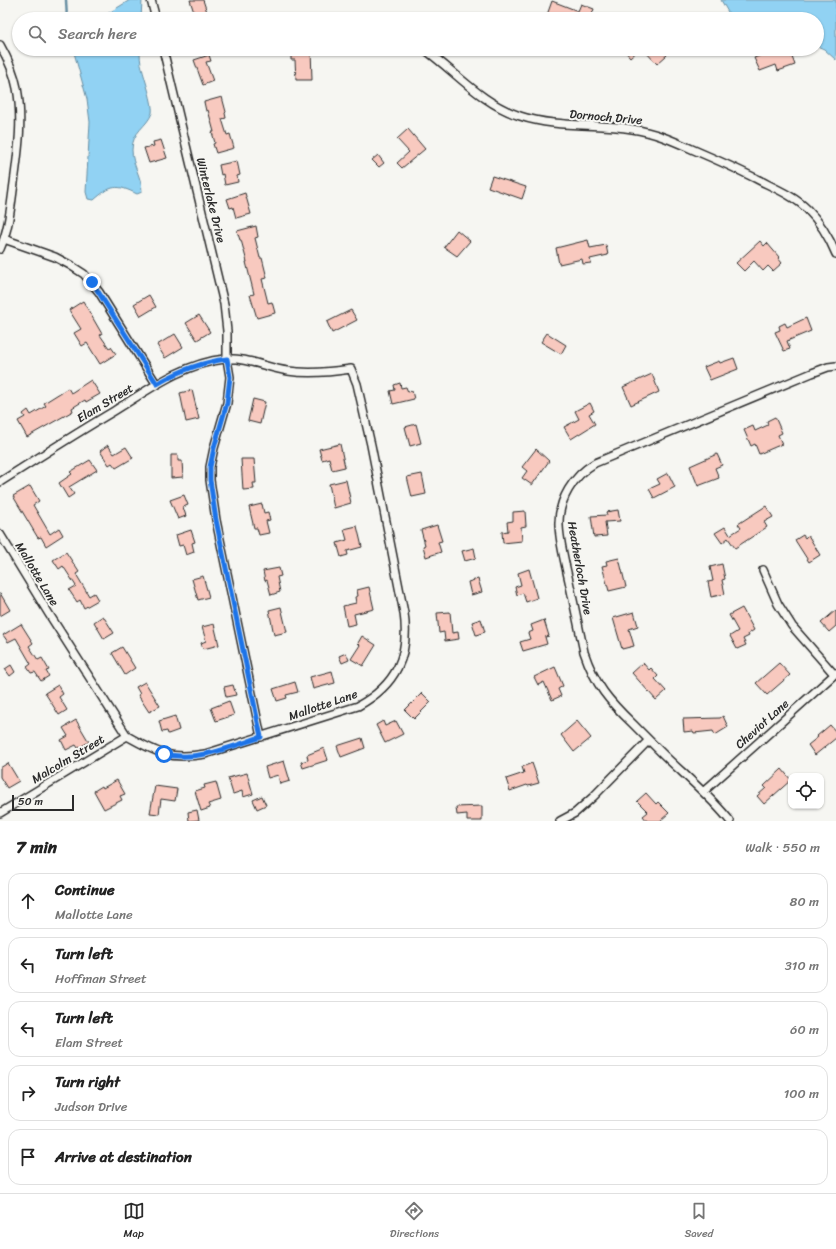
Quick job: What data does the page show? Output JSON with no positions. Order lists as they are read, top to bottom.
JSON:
{
  "streets": {
    "street": [
      "Dornoch Drive",
      "Winterlake Drive",
      "Elam Street",
      "Heatherloch Drive",
      "Mallotte Lane",
      "Cheviot Lane",
      "Malcolm Street"
    ]
  },
  "crossings": [
    ["Winterlake Drive", "Elam Street"],
    ["Winterlake Drive", "Mallotte Lane"],
    ["Elam Street", "Mallotte Lane"],
    ["Heatherloch Drive", "Cheviot Lane"],
    ["Mallotte Lane", "Malcolm Street"]
  ],
  "scale_bar": "50 m",
  "page": {
    "search": "Search here",
    "scale": "50 m",
    "heading": ["7 min", "Walk · 550 m"],
    "list": [
      ["Continue", "Mallotte Lane", "80 m"],
      ["Turn left", "Hoffman Street", "310 m"],
      ["Turn left", "Elam Street", "60 m"],
      ["Turn right", "Judson Drive", "100 m"],
      "Arrive at destination"
    ],
    "nav": ["Map", "Directions", "Saved"]
  }
}
